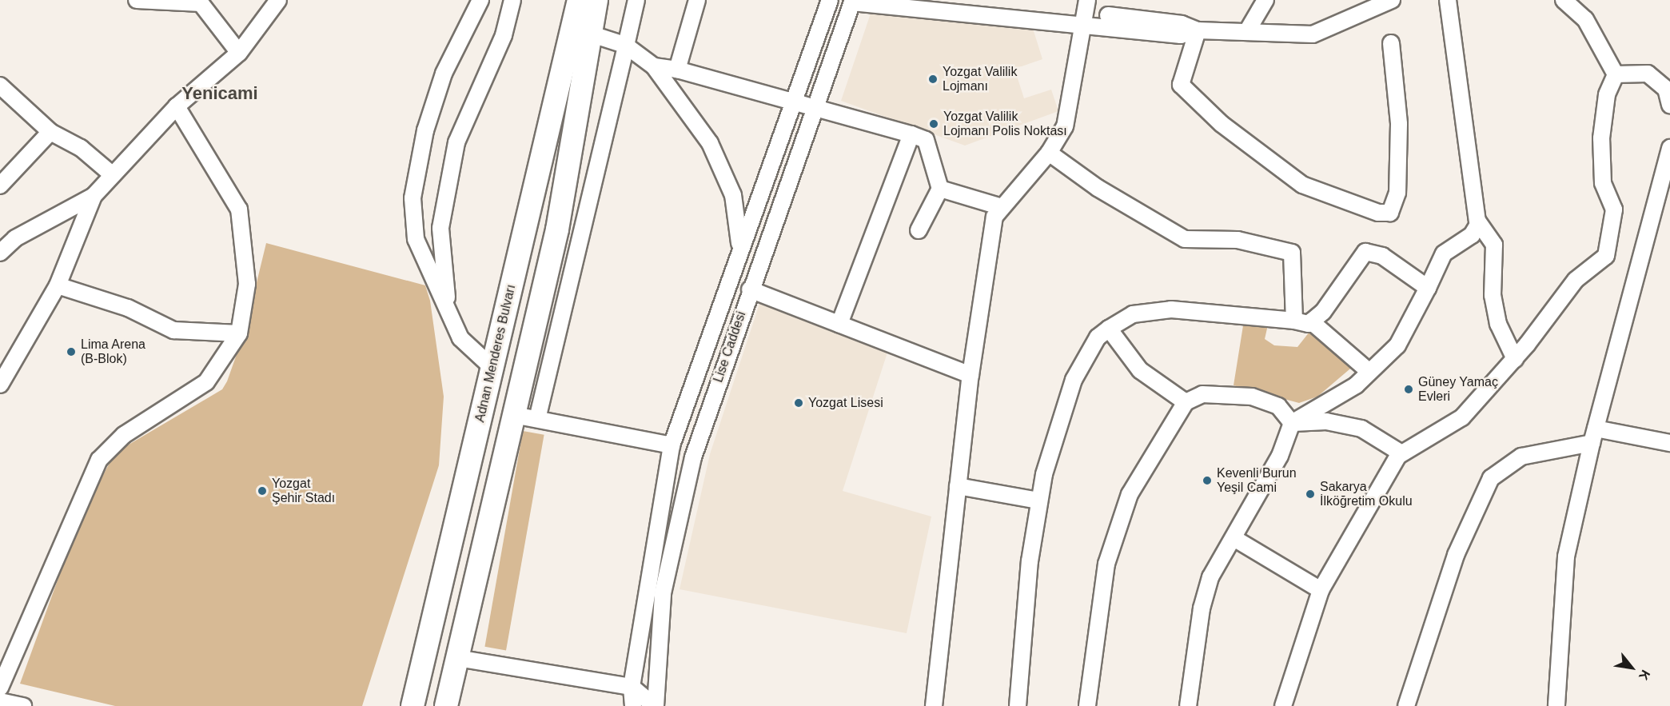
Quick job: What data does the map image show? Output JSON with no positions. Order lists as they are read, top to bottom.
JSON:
{
  "streets": {
    "highway": ["Adnan Menderes Bulvarı"],
    "street": ["Lise Caddesi"]
  },
  "districts": ["Yenicami"],
  "places": [
    "Yozgat Valilik Lojmanı",
    "Yozgat Valilik Lojmanı Polis Noktası",
    "Lima Arena (B-Blok)",
    "Güney Yamaç Evleri",
    "Yozgat Lisesi",
    "Kevenli Burun Yeşil Cami",
    "Yozgat Şehir Stadı",
    "Sakarya İlköğretim Okulu"
  ],
  "north": "bottom right"
}
